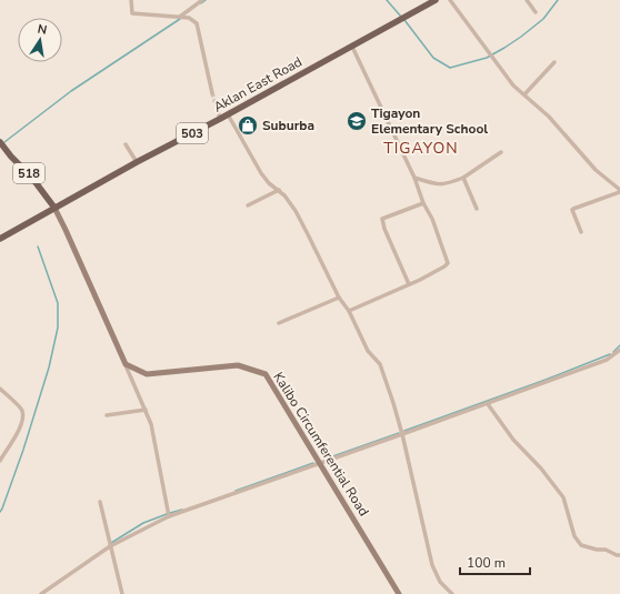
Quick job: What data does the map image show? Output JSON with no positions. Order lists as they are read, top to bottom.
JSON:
{
  "streets": {
    "main road": [
      "Aklan East Road",
      "503",
      "518",
      "Kalibo Circumferential Road"
    ]
  },
  "crossings": [
    ["Aklan East Road", "518"],
    ["518", "Kalibo Circumferential Road"]
  ],
  "districts": ["TIGAYON"],
  "places": {
    "school or university": ["Tigayon Elementary School"],
    "shop": ["Suburba"]
  },
  "scale_bar": "100 m",
  "north": "top"
}
